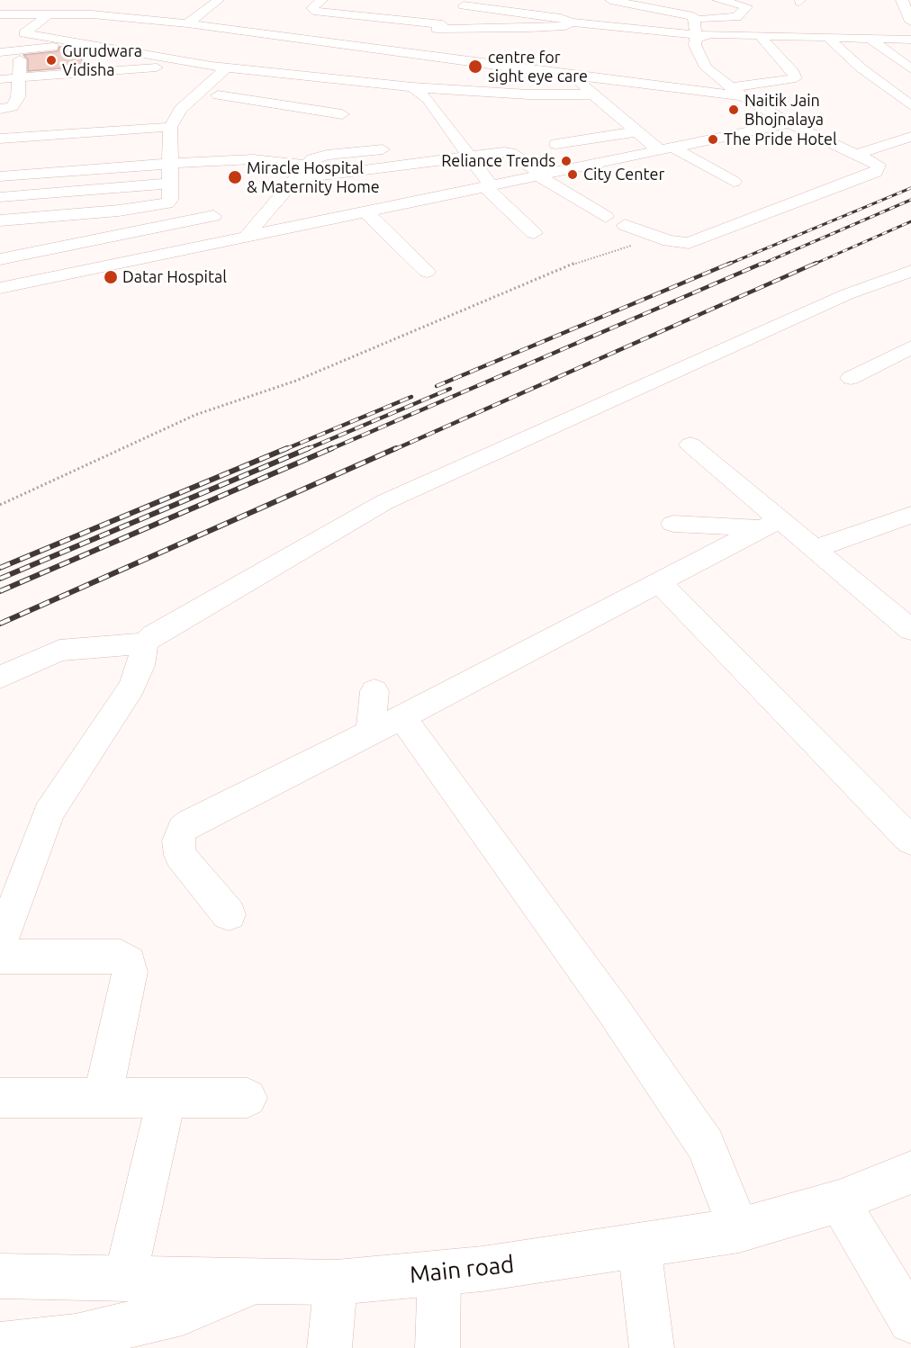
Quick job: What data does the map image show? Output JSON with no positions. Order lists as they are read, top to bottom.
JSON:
{
  "streets": {
    "main road": ["Main road"]
  },
  "places": [
    "Gurudwara Vidisha",
    "centre for sight eye care",
    "Naitik Jain Bhojnalaya",
    "The Pride Hotel",
    "Reliance Trends",
    "City Center",
    "Miracle Hospital & Maternity Home",
    "Datar Hospital"
  ]
}
